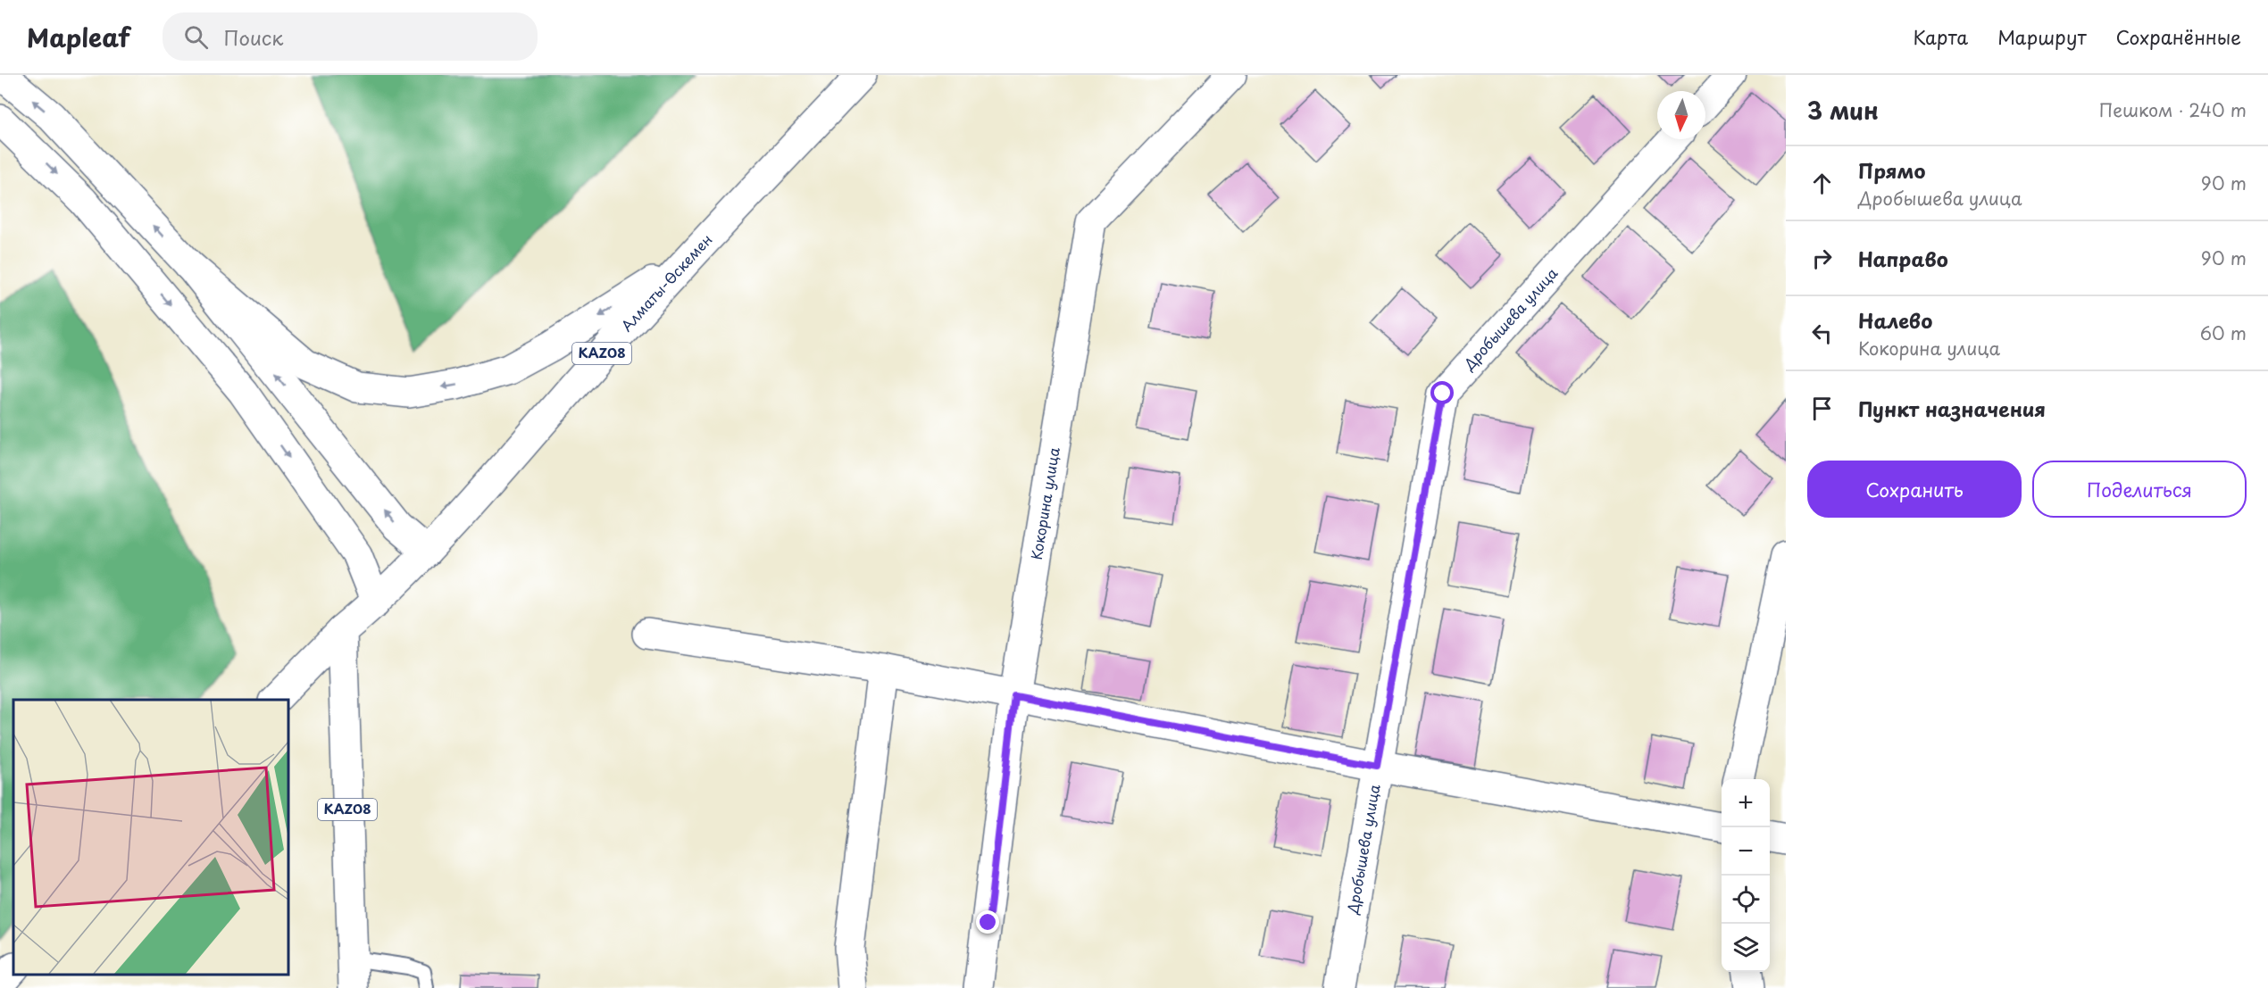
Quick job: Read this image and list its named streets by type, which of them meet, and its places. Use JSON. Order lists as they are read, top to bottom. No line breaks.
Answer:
{"streets":{"main road":["Алматы-Өскемен","Дробышева улица","KAZ08","Кокорина улица"]},"crossings":[["Алматы-Өскемен","KAZ08"]],"north":"bottom","page":{"header":"Mapleaf","search":"Поиск","nav":["Карта","Маршрут","Сохранённые"],"heading":["3 мин","Пешком · 240 m"],"list":[["Прямо","Дробышева улица","90 m"],["Направо","90 m"],["Налево","Кокорина улица","60 m"],"Пункт назначения"],"buttons":["Сохранить","Поделиться"],"map_buttons":["+","−"]}}
